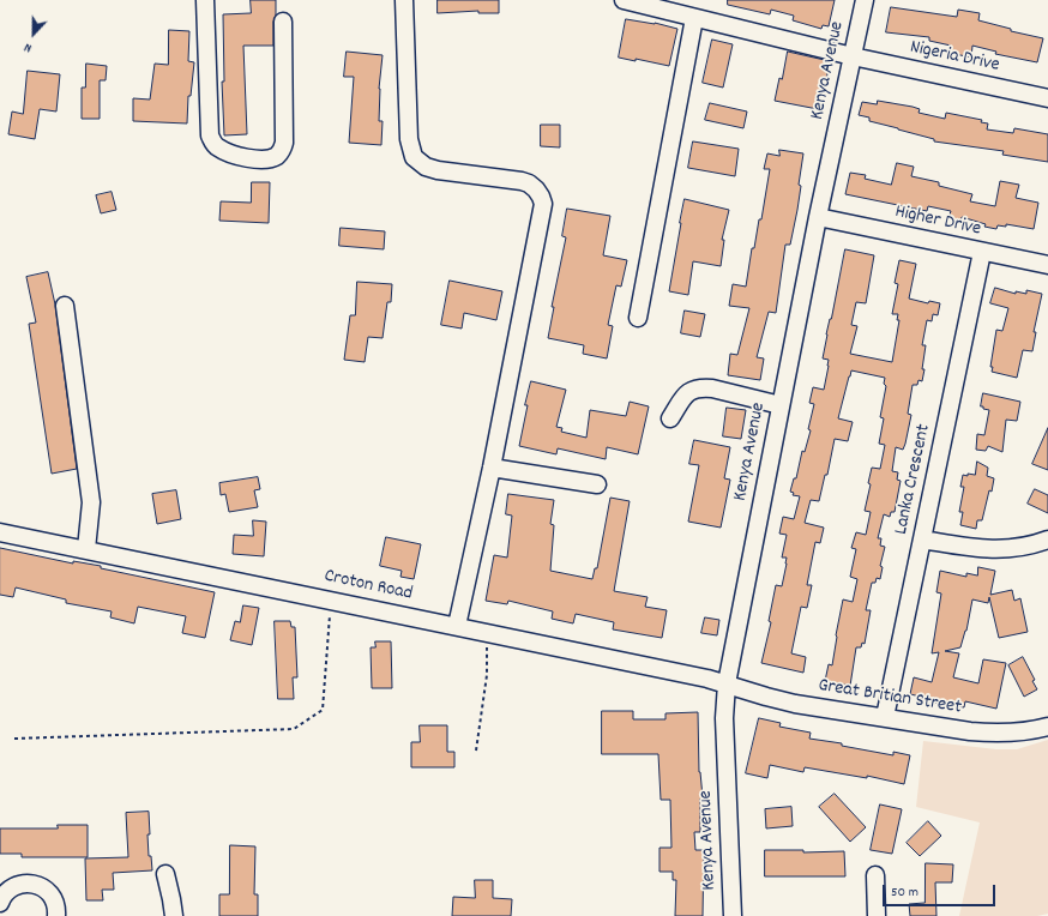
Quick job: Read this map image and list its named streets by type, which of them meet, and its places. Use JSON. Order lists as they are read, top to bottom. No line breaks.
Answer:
{"streets":{"street":["Nigeria Drive","Kenya Avenue","Higher Drive","Lanka Crescent","Croton Road","Great Britian Street"]},"crossings":[["Nigeria Drive","Kenya Avenue"],["Kenya Avenue","Higher Drive"],["Kenya Avenue","Croton Road"],["Kenya Avenue","Great Britian Street"],["Higher Drive","Lanka Crescent"],["Lanka Crescent","Great Britian Street"],["Croton Road","Great Britian Street"]],"scale_bar":"50 m","north":"bottom"}
